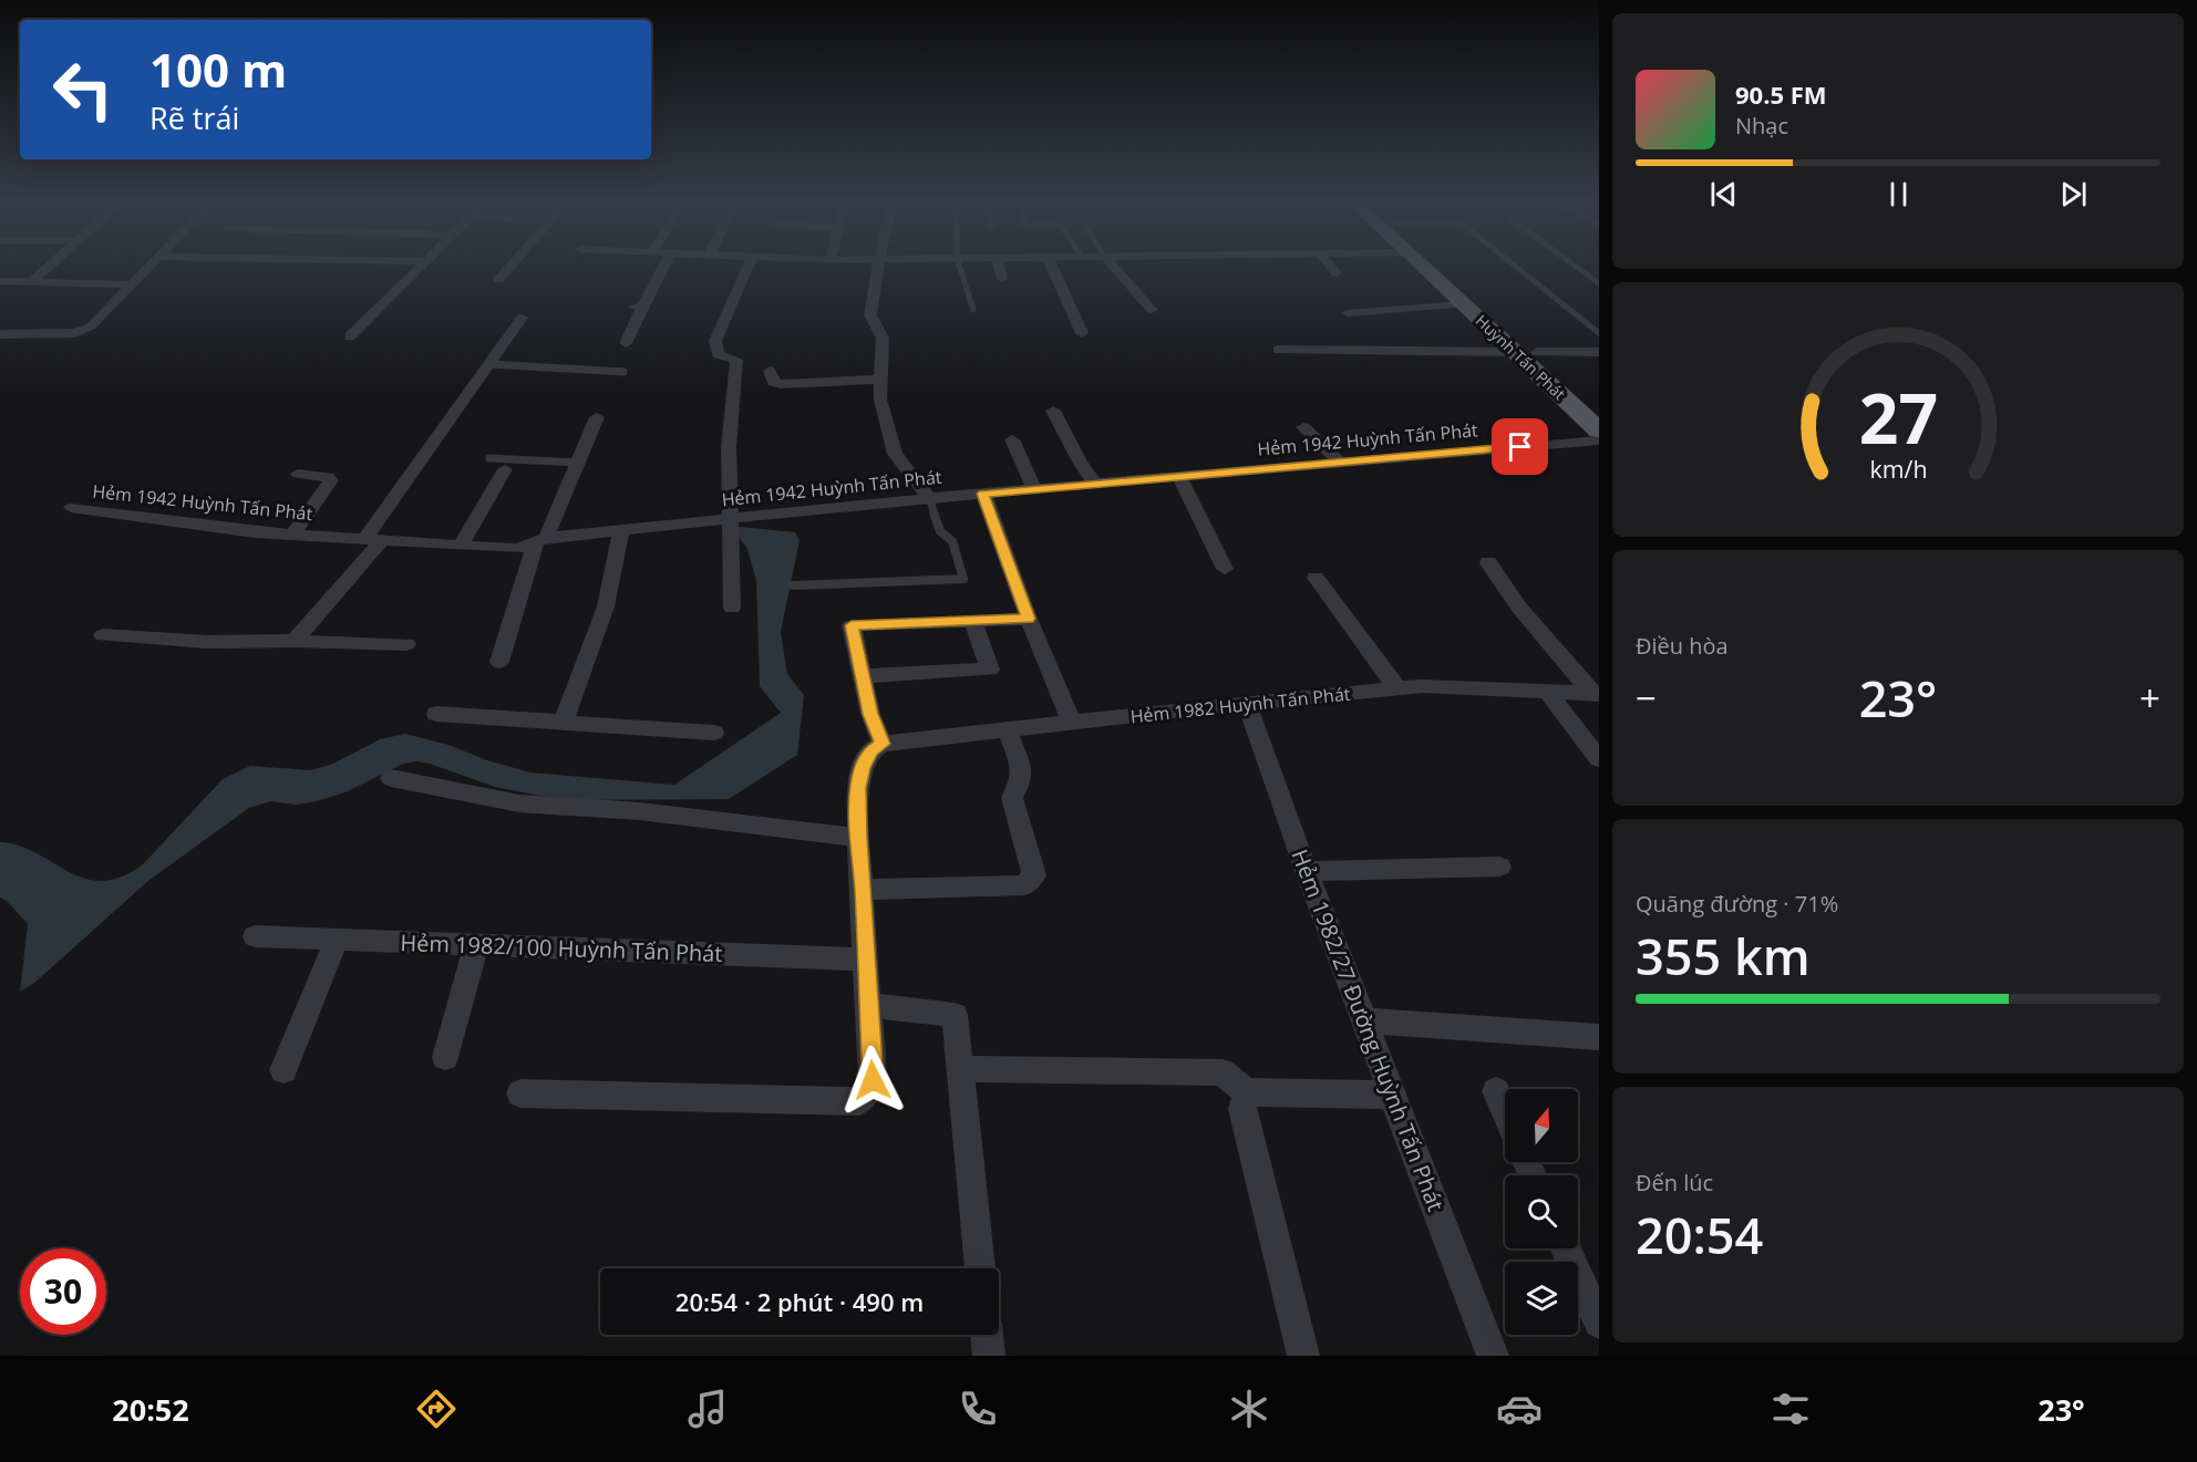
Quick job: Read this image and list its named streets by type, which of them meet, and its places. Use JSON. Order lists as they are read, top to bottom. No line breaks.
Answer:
{"streets":{"main road":["Huỳnh Tấn Phát"],"street":["Hẻm 1942 Huỳnh Tấn Phát","Hẻm 1982 Huỳnh Tấn Phát","Hẻm 1982/100 Huỳnh Tấn Phát","Hẻm 1982/27 Đường Huỳnh Tấn Phát"]},"crossings":[["Hẻm 1982 Huỳnh Tấn Phát","Hẻm 1982/27 Đường Huỳnh Tấn Phát"]],"north":"top","page":{"turn":["100 m","Rẽ trái"],"song":["90.5 FM","Nhạc"],"tile":["Điều hòa",["Quãng đường · 71%","355 km"],["Đến lúc","20:54"]],"heat":["−","23°","+"],"limit":"30","trip":"20:54 · 2 phút · 490 m","tabs":["20:52","23°"],"gauge":["27","km/h"]}}
